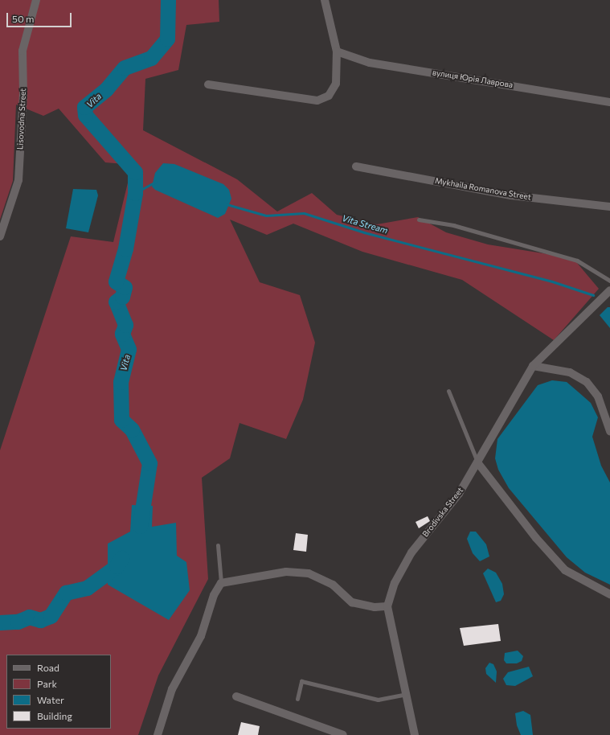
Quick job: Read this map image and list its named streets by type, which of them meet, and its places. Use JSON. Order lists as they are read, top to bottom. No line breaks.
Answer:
{"streets":{"street":["вулиця Юрія Лаврова","Lisovodna Street","Mykhaila Romanova Street","Brodivska Street"]},"water":["Vita","Vita Stream"],"legend":["Road","Park","Water","Building"],"scale_bar":"50 m"}
